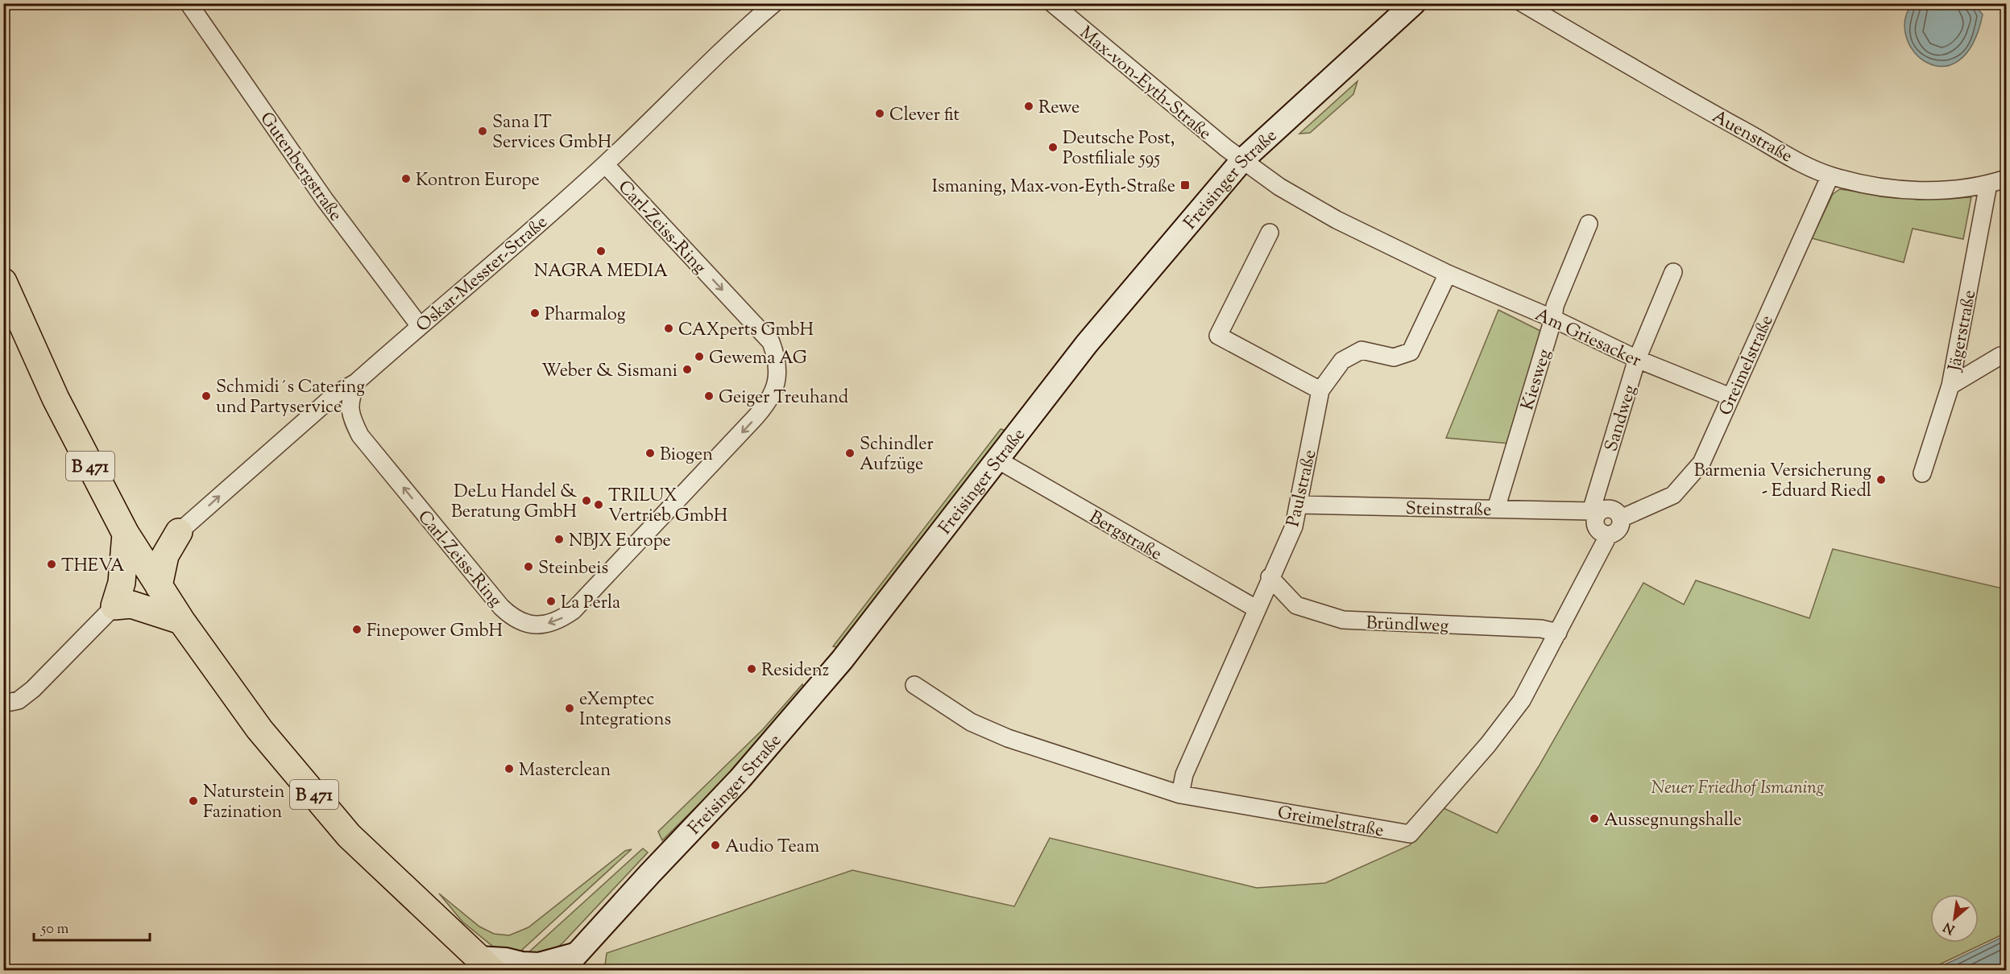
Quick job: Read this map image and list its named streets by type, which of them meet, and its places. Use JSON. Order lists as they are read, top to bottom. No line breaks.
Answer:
{"streets":{"highway":["B 471"],"main road":["Freisinger Straße"],"street":["Max-von-Eyth-Straße","Auenstraße","Gutenbergstraße","Carl-Zeiss-Ring","Oskar-Messter-Straße","Jägerstraße","Am Griesacker","Greimelstraße","Kiesweg","Sandweg","Paulstraße","Steinstraße","Bergstraße","Bründlweg"]},"crossings":[["Max-von-Eyth-Straße","Freisinger Straße"],["Max-von-Eyth-Straße","Am Griesacker"],["Auenstraße","Jägerstraße"],["Auenstraße","Greimelstraße"],["Gutenbergstraße","Oskar-Messter-Straße"],["Freisinger Straße","Am Griesacker"],["Freisinger Straße","Bergstraße"],["Carl-Zeiss-Ring","Oskar-Messter-Straße"],["Am Griesacker","Greimelstraße"],["Am Griesacker","Kiesweg"],["Am Griesacker","Sandweg"],["Greimelstraße","Sandweg"],["Greimelstraße","Paulstraße"],["Greimelstraße","Steinstraße"],["Greimelstraße","Bründlweg"],["Kiesweg","Steinstraße"],["Sandweg","Steinstraße"],["Paulstraße","Steinstraße"],["Paulstraße","Bergstraße"],["Paulstraße","Bründlweg"]],"parks":["Neuer Friedhof Ismaning"],"places":{"other":["Rewe","Clever fit","Sana IT Services GmbH","Deutsche Post, Postfiliale 595","Kontron Europe","NAGRA MEDIA","Pharmalog","CAXperts GmbH","Gewema AG","Weber & Sismani","Schmidi´s Catering und Partyservice","Geiger Treuhand","Biogen","Schindler Aufzüge","Barmenia Versicherung - Eduard Riedl","DeLu Handel & Beratung GmbH","TRILUX Vertrieb GmbH","NBJX Europe","THEVA","Steinbeis","La Perla","Finepower GmbH","Residenz","eXemptec Integrations","Masterclean","Naturstein Fazination","Aussegnungshalle","Audio Team"],"transit":["Ismaning, Max-von-Eyth-Straße"]},"scale_bar":"50 m","north":"bottom left"}
